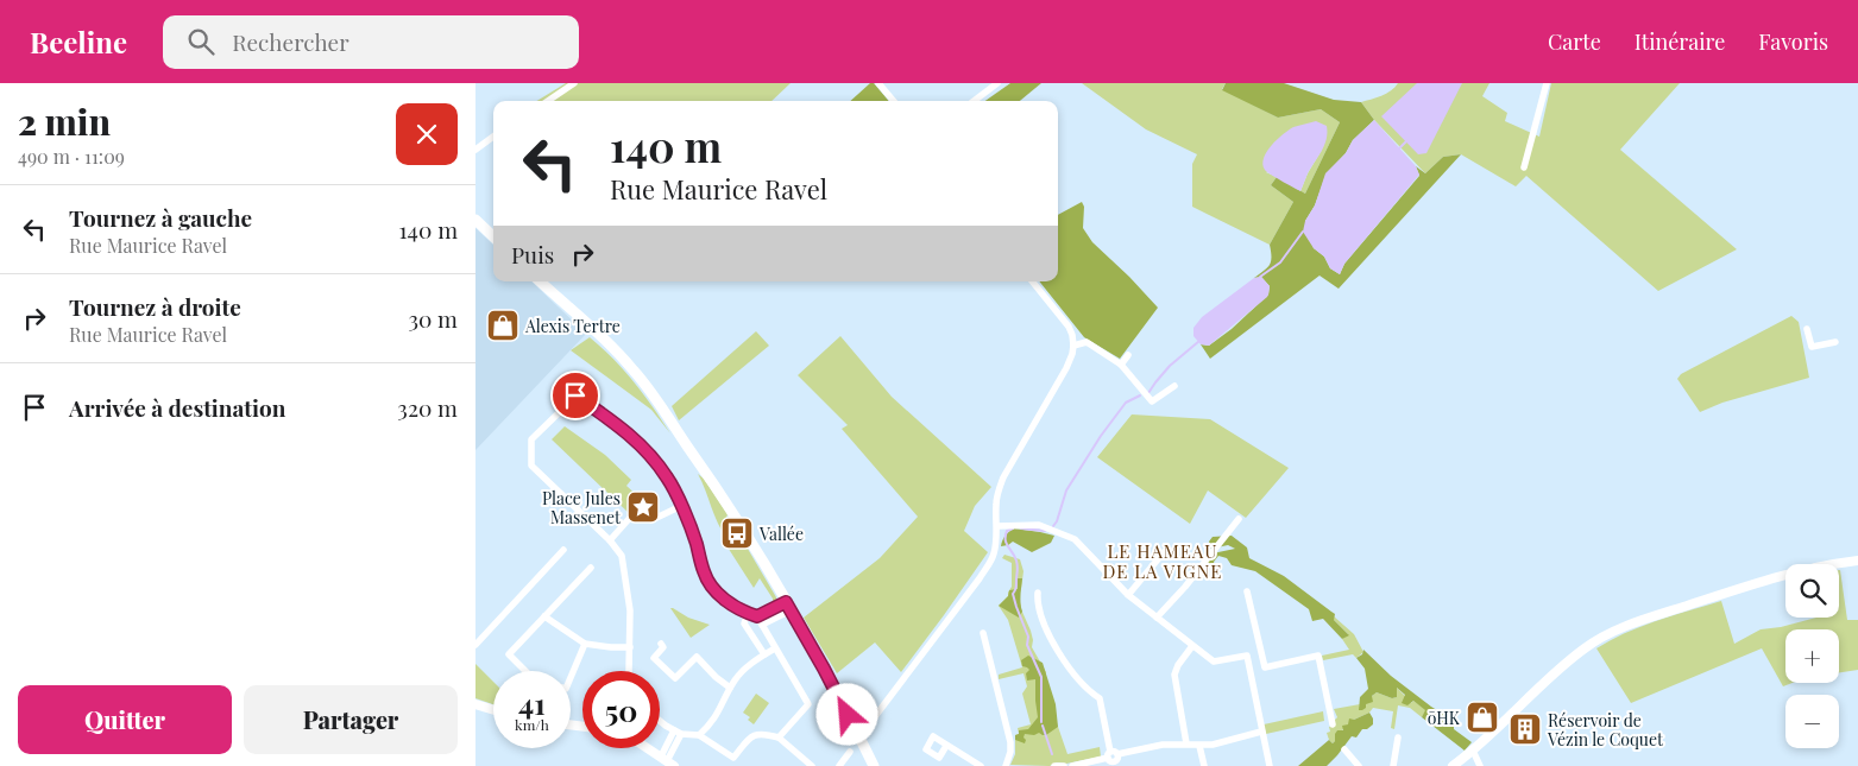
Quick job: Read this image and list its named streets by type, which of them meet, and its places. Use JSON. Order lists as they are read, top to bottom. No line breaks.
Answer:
{"districts":["LE HAMEAU DE LA VIGNE"],"places":{"shop":["Alexis Tertre","ōHK"],"place":["Place Jules Massenet"],"bus stop":["Vallée"],"building":["Réservoir de Vézin le Coquet"]},"page":{"header":"Beeline","search":"Rechercher","nav":["Carte","Itinéraire","Favoris"],"heading":["2 min","490 m · 11:09"],"turn":["140 m","Rue Maurice Ravel"],"list":[{"name":"Tournez à gauche","note":"Rue Maurice Ravel","value":"140 m"},{"name":"Tournez à droite","note":"Rue Maurice Ravel","value":"30 m"},{"name":"Arrivée à destination","value":"320 m"}],"then":"Puis","map_buttons":["+","−"],"speed":"41 km/h","limit":"50","buttons":["Quitter","Partager"]}}
